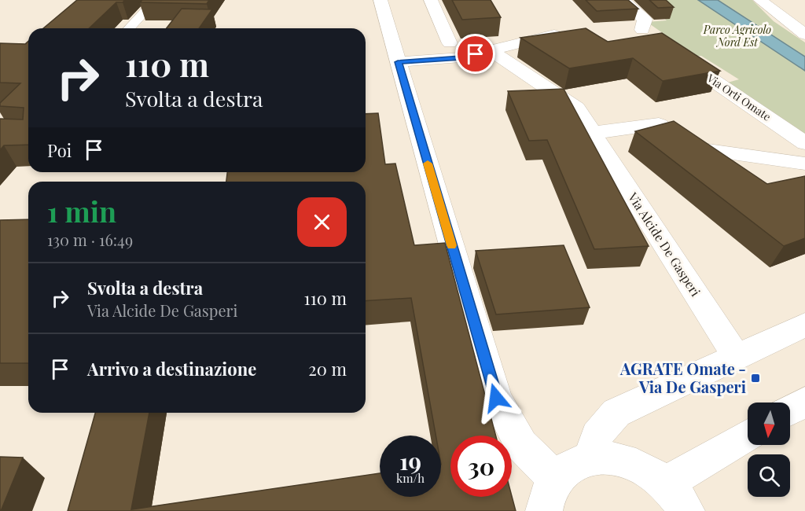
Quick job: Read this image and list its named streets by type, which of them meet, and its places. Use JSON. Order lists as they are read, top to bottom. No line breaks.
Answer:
{"streets":{"street":["Via Orti Omate","Via Alcide De Gasperi"]},"parks":["Parco Agricolo Nord Est"],"places":{"transit":["AGRATE Omate - Via De Gasperi"]},"north":"bottom","page":{"turn":["110 m","Svolta a destra"],"then":"Poi","heading":["1 min","130 m · 16:49"],"list":[{"name":"Svolta a destra","note":"Via Alcide De Gasperi","value":"110 m"},{"name":"Arrivo a destinazione","value":"20 m"}],"speed":"19 km/h","limit":"30"}}
